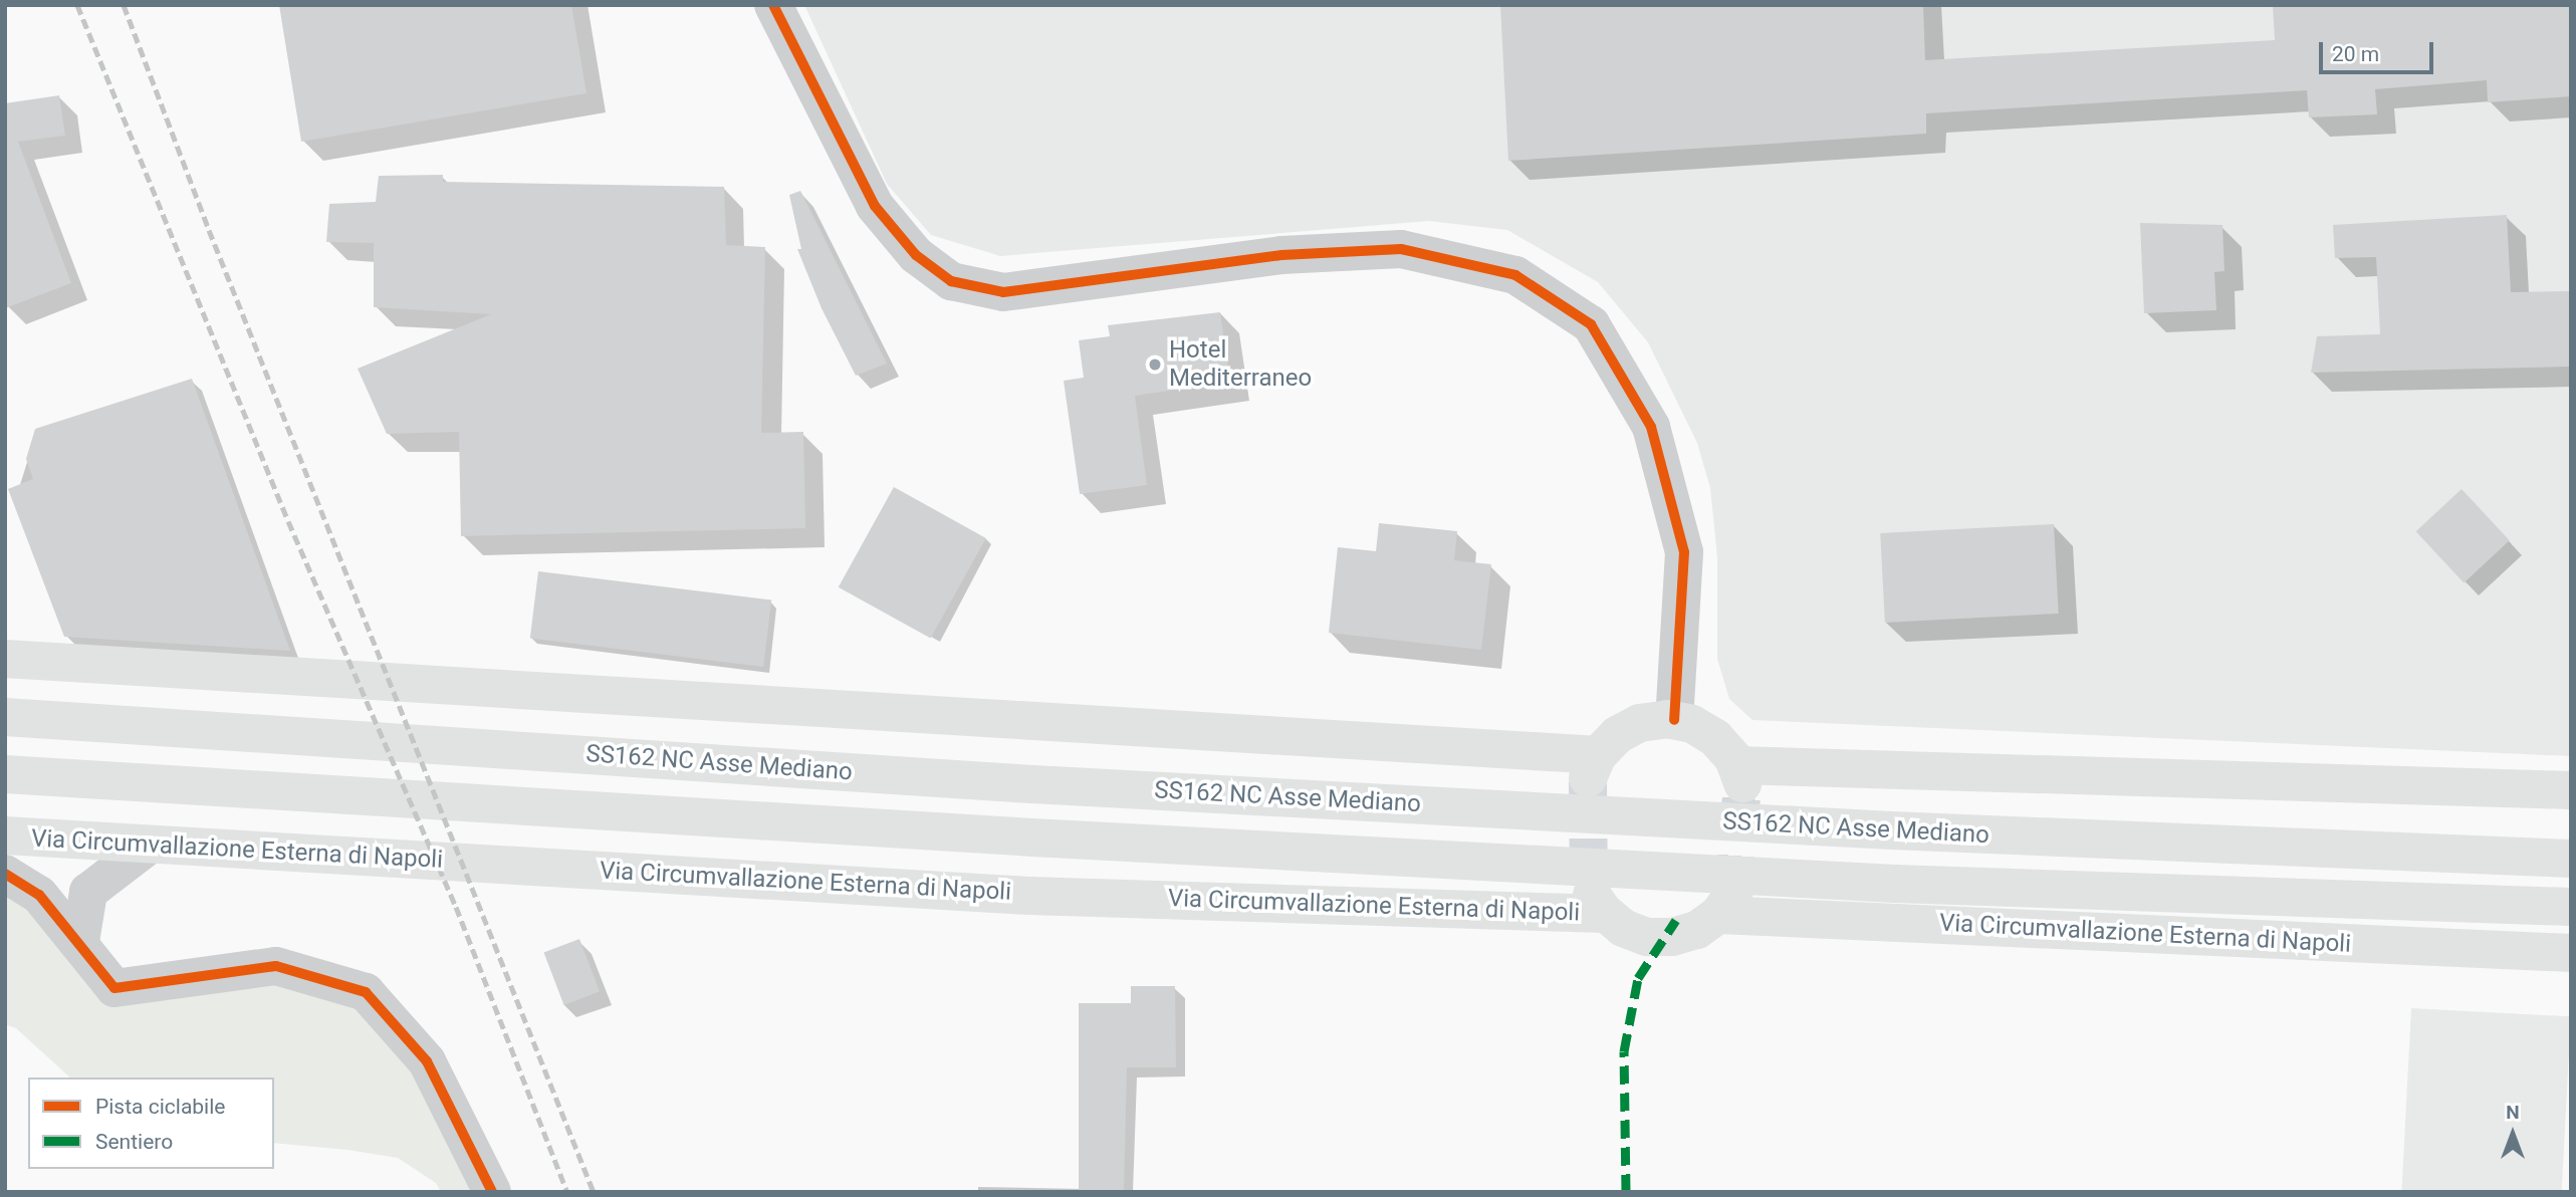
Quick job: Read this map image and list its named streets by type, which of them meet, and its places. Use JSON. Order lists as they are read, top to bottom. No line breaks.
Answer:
{"streets":{"main road":["SS162 NC Asse Mediano","Via Circumvallazione Esterna di Napoli"]},"places":["Hotel Mediterraneo"],"legend":["Pista ciclabile","Sentiero"],"scale_bar":"20 m","north":"top"}
